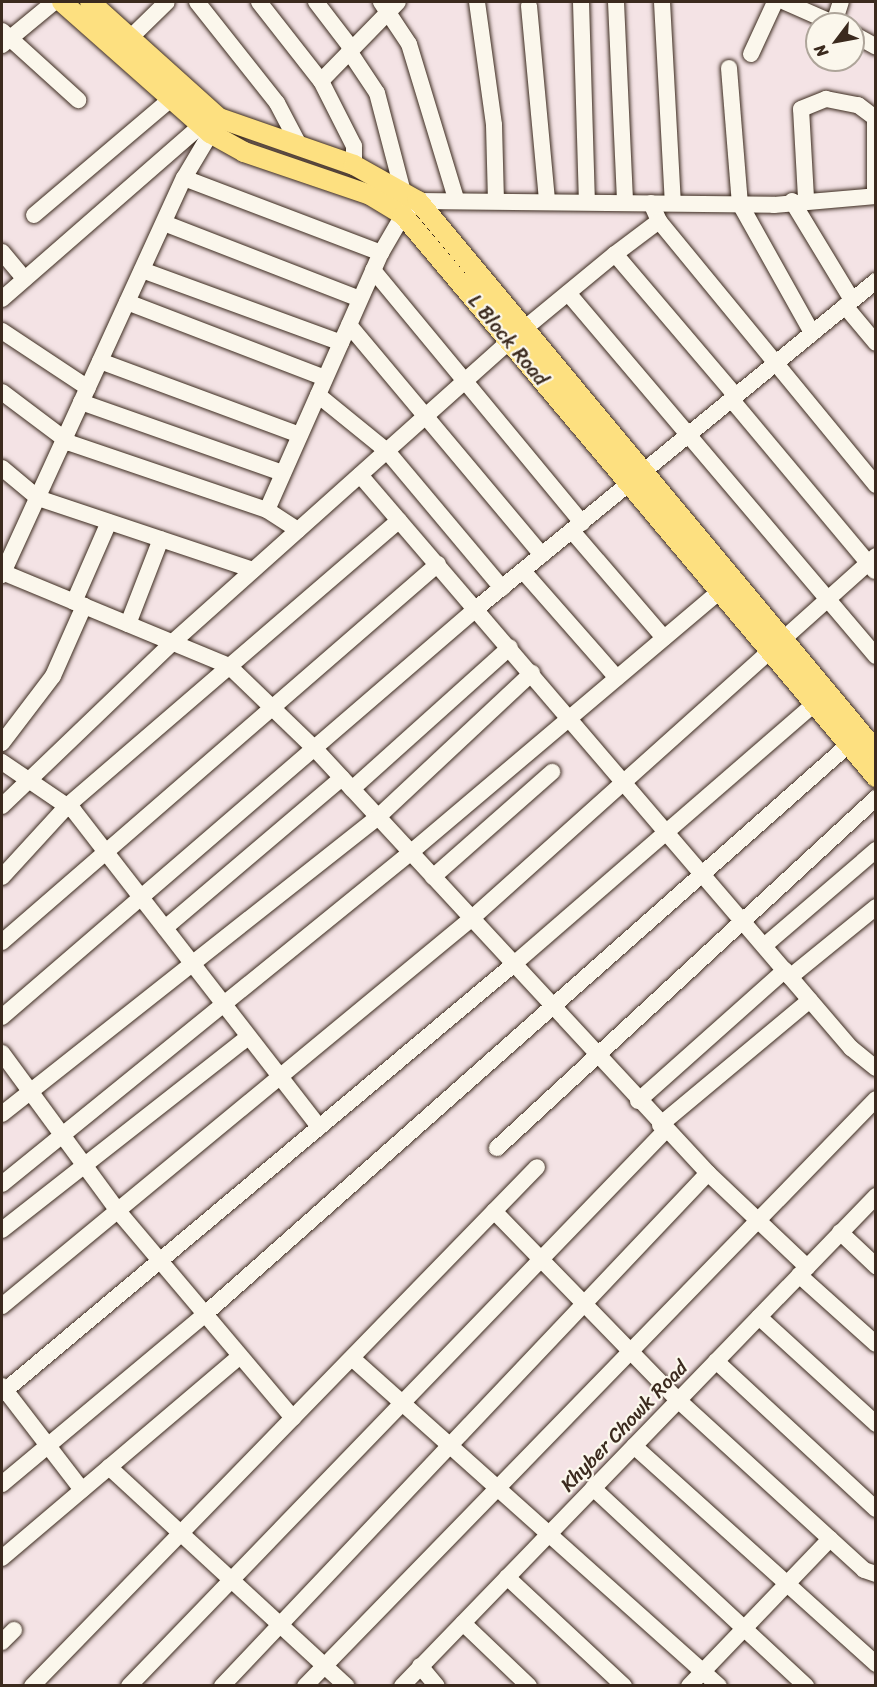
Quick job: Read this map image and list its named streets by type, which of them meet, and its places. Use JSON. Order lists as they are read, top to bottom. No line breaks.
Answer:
{"streets":{"main road":["L Block Road"],"street":["Khyber Chowk Road"]},"north":"bottom left"}
